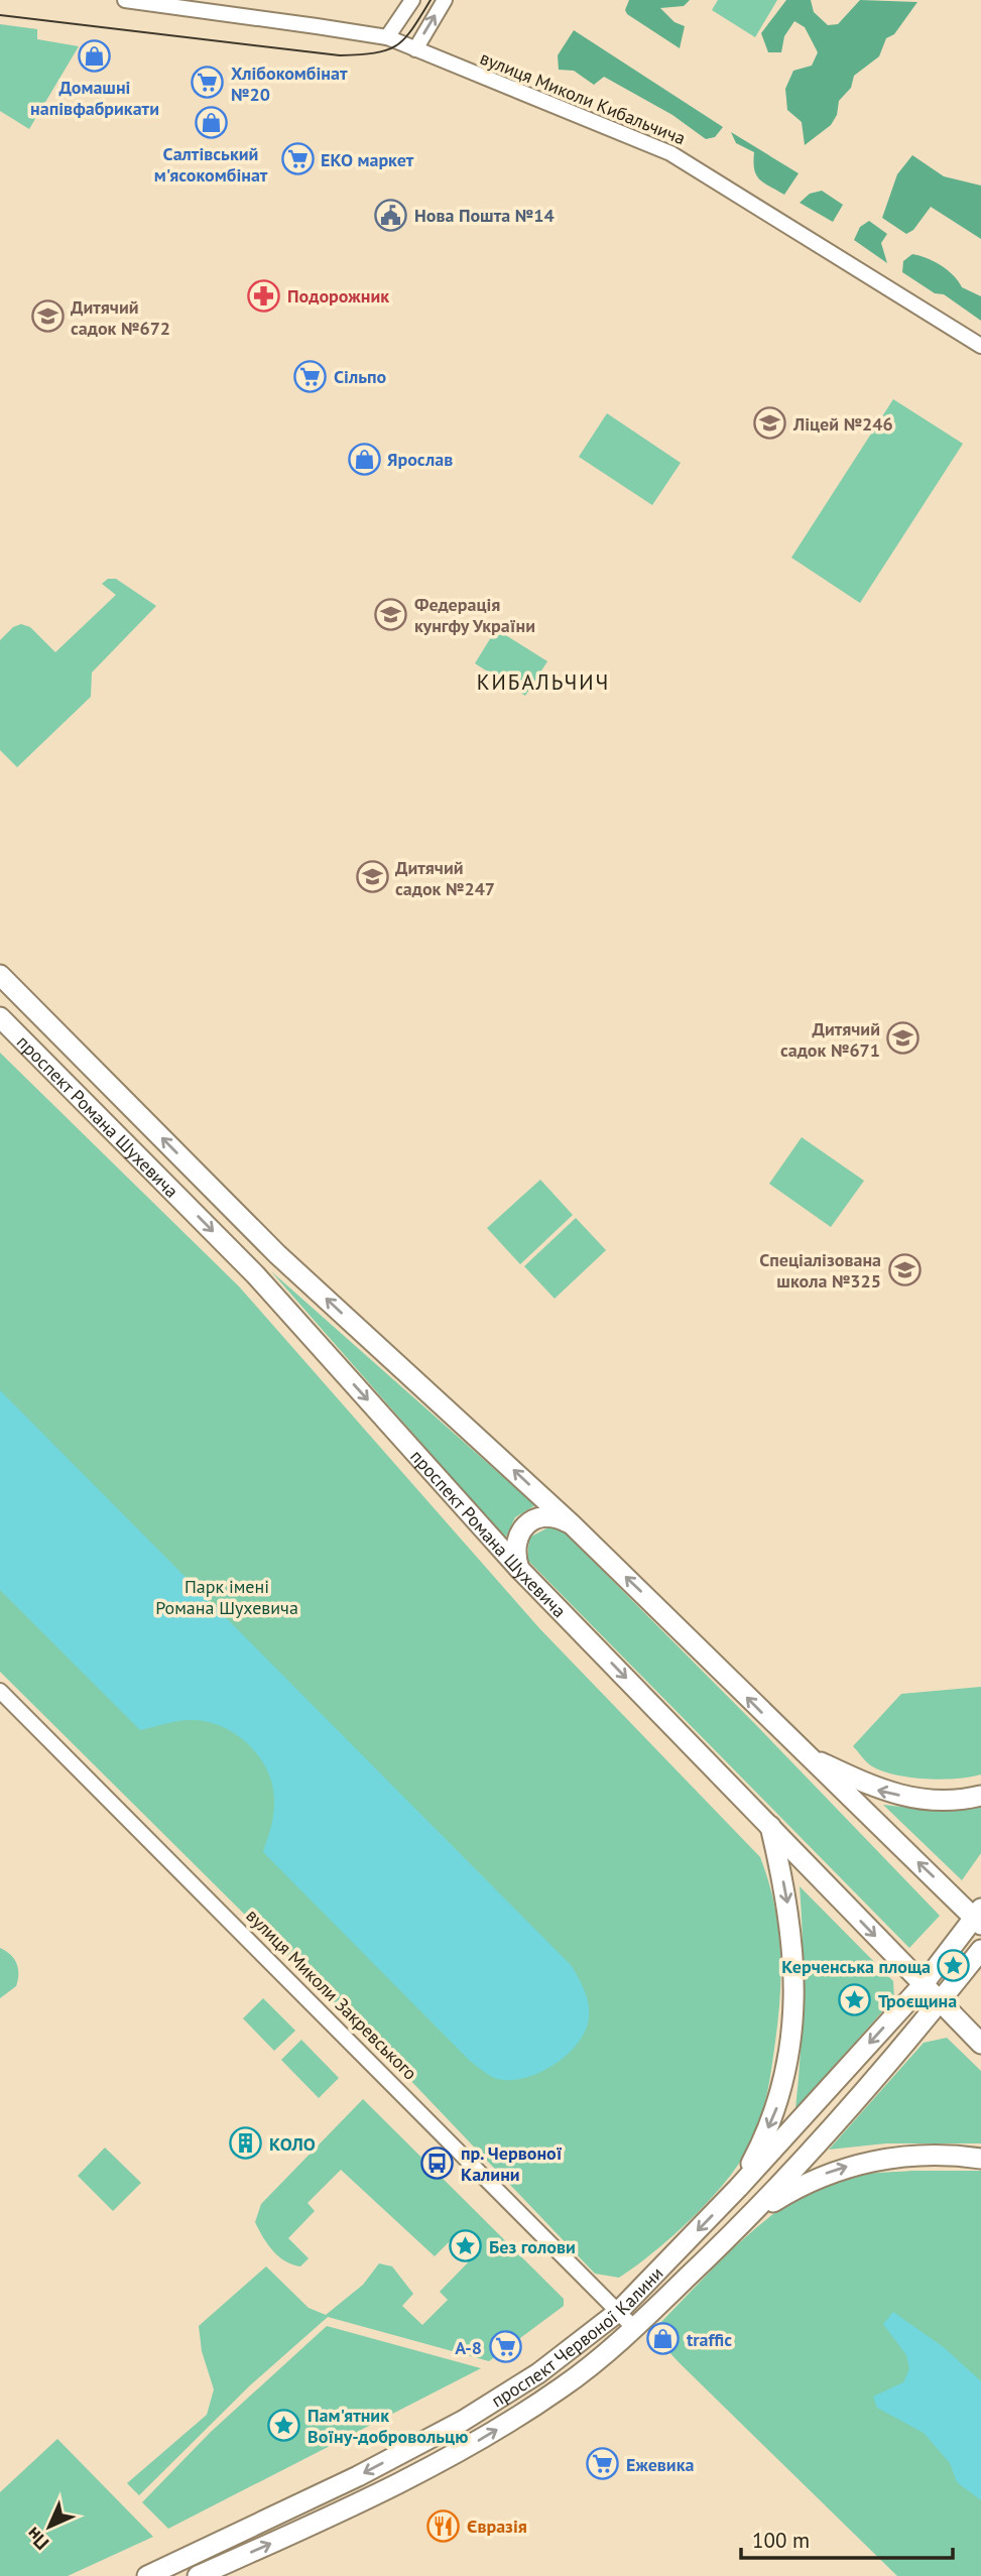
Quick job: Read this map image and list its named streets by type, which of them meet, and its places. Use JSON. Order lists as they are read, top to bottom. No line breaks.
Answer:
{"streets":{"main road":["проспект Романа Шухевича","проспект Червоної Калини"],"street":["вулиця Миколи Кибальчича","вулиця Миколи Закревського"]},"crossings":[["проспект Романа Шухевича","проспект Червоної Калини"],["вулиця Миколи Закревського","проспект Червоної Калини"]],"districts":["КИБАЛЬЧИЧ"],"parks":["Парк імені Романа Шухевича"],"places":{"shop":["Домашні напівфабрикати","Салтівський м'ясокомбінат","Ярослав","traffic"],"supermarket":["Хлібокомбінат №20","ЕКО маркет","Сільпо","А-8","Ежевика"],"public building":["Нова Пошта №14"],"pharmacy":["Подорожник"],"school or university":["Дитячий садок №672","Ліцей №246","Федерація кунгфу України","Дитячий садок №247","Дитячий садок №671","Спеціалізована школа №325"],"place":["Керченська площа","Троєщина","Без голови","Пам'ятник Воїну-добровольцю"],"building":["КОЛО"],"bus stop":["пр. Червоної Калини"],"restaurant":["Євразія"]},"scale_bar":"100 m","north":"bottom left"}
